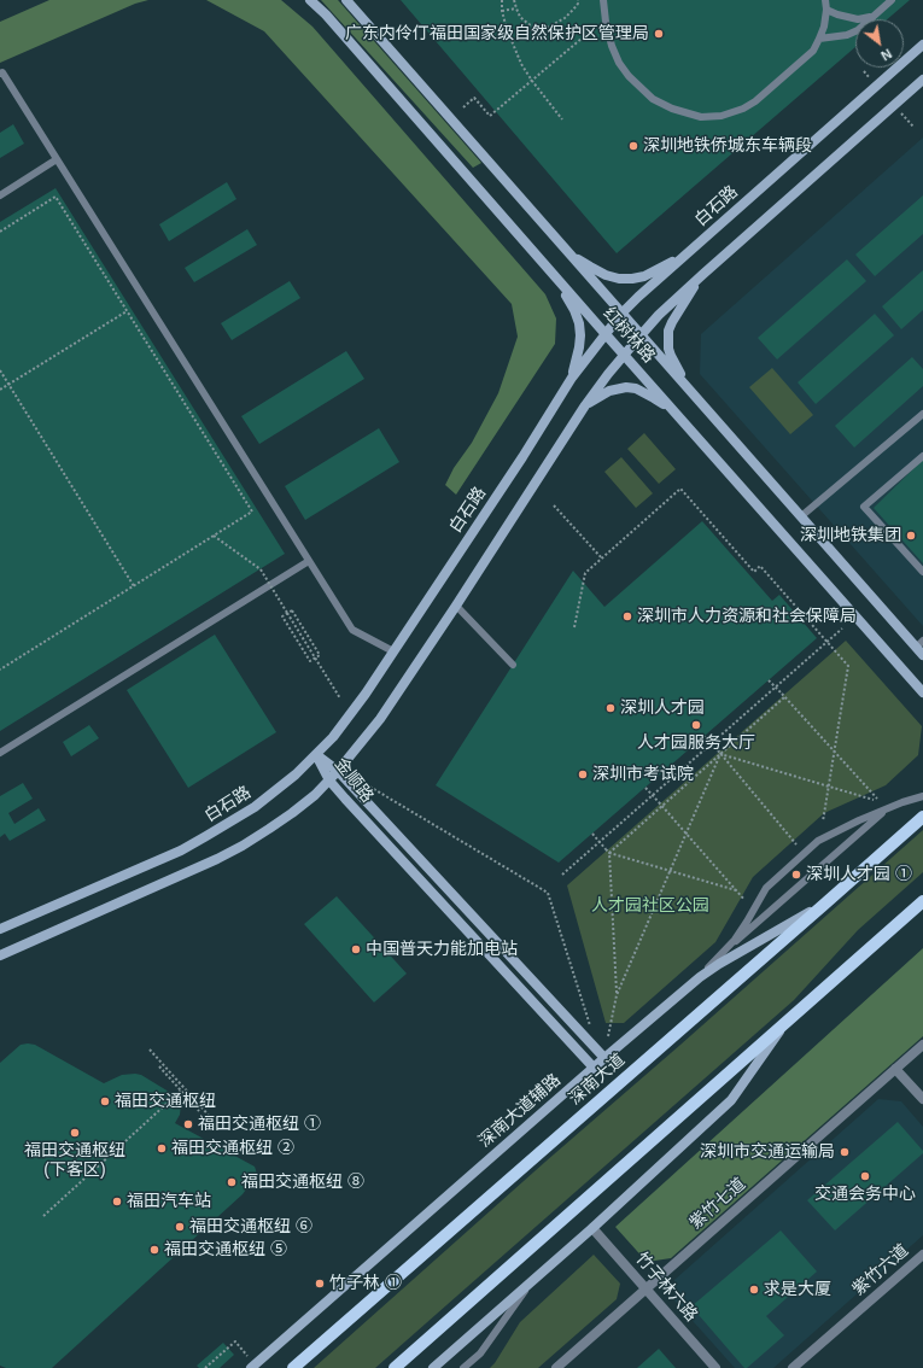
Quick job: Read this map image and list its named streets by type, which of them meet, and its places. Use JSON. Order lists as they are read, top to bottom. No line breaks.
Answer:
{"streets":{"main road":["白石路","红树林路","金顺路","深南大道","深南大道辅路"],"street":["紫竹七道","紫竹六道","竹子林六路"]},"crossings":[["白石路","红树林路"],["白石路","金顺路"],["金顺路","深南大道辅路"],["深南大道","深南大道辅路"],["紫竹七道","竹子林六路"]],"parks":["人才园社区公园"],"places":["广东内伶仃福田国家级自然保护区管理局","深圳地铁侨城东车辆段","深圳地铁集团","深圳市人力资源和社会保障局","深圳人才园","人才园服务大厅","深圳市考试院","深圳人才园 ①","中国普天力能加电站","福田交通枢纽","福田交通枢纽 ①","福田交通枢纽 (下客区)","福田交通枢纽 ②","深圳市交通运输局","交通会务中心","福田交通枢纽 ⑧","福田汽车站","福田交通枢纽 ⑥","福田交通枢纽 ⑤","竹子林 ①","求是大厦"],"north":"bottom right"}
